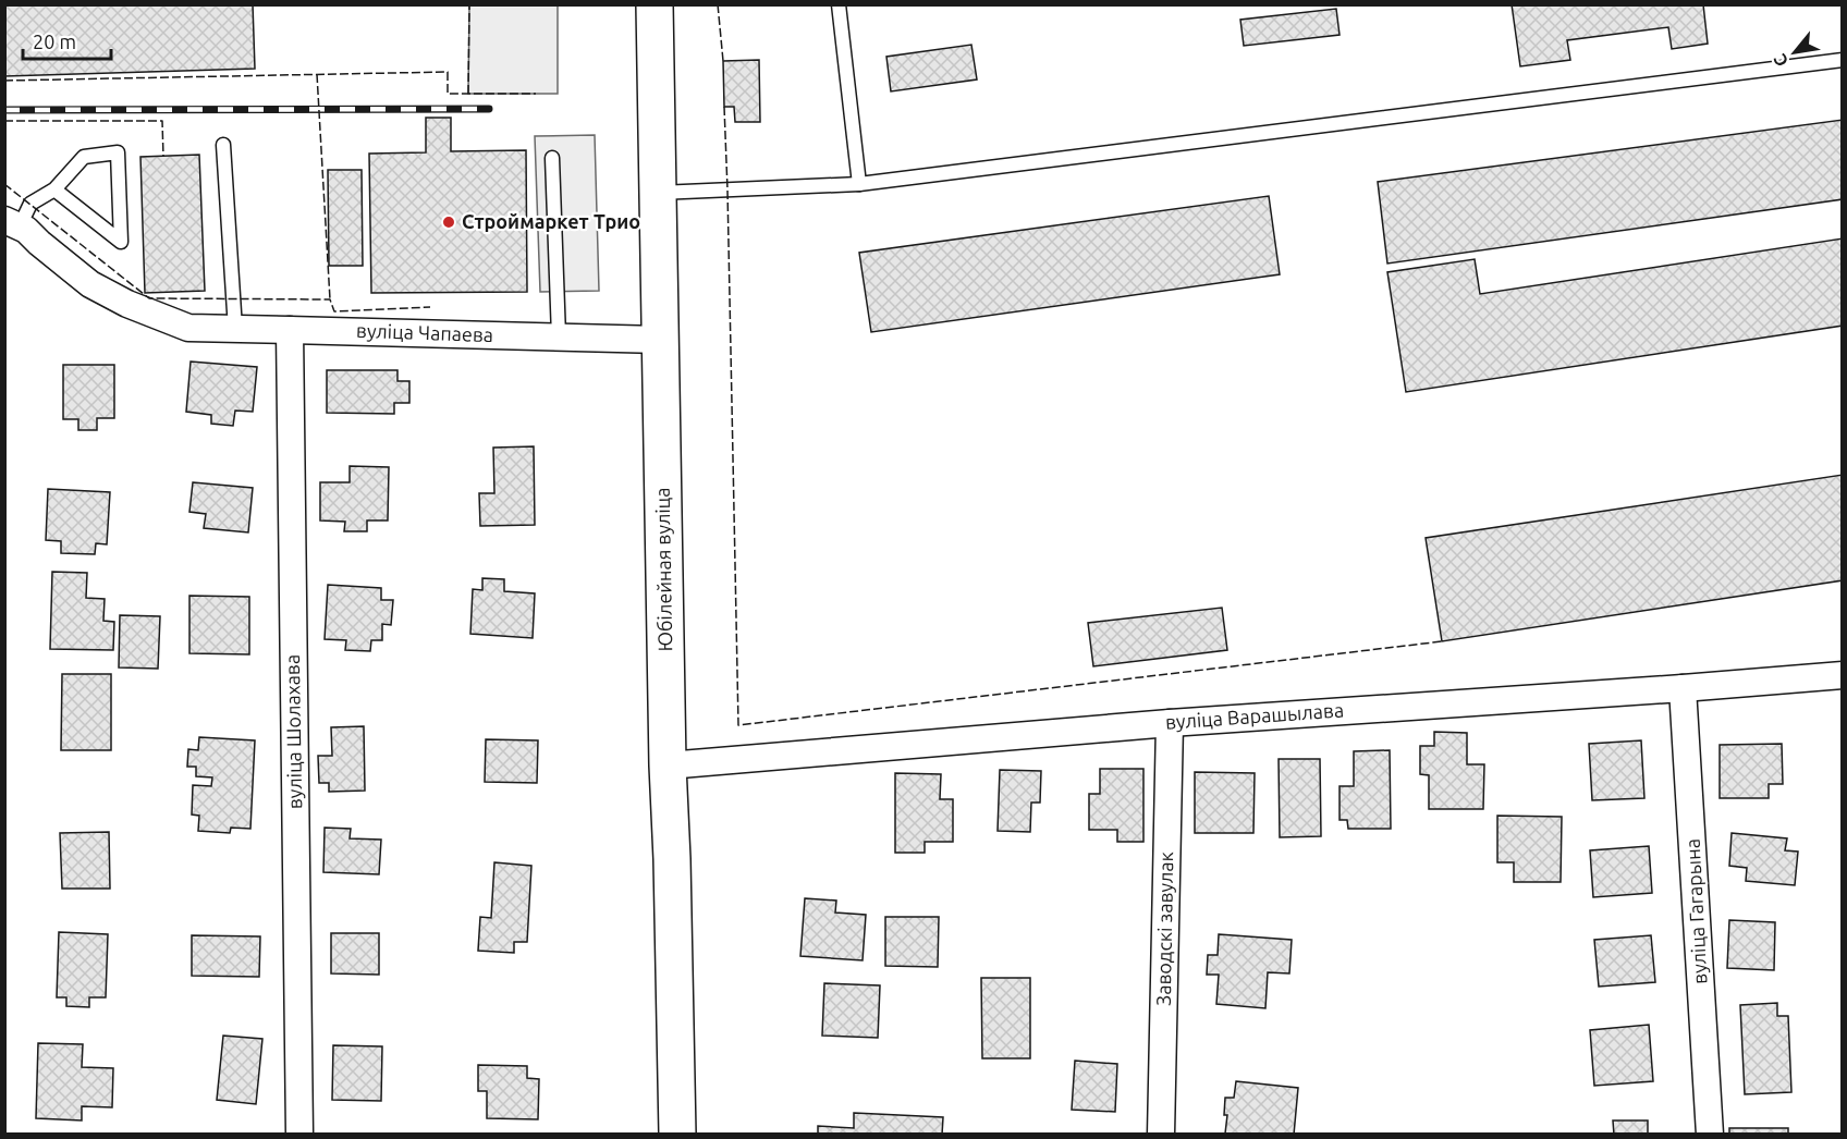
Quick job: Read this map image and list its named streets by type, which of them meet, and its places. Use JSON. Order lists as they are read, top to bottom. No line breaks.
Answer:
{"streets":{"main road":["Юбілейная вуліца"],"street":["вуліца Чапаева","вуліца Варашылава","вуліца Шолахава","вуліца Гагарына","Заводскі завулак"]},"crossings":[["вуліца Чапаева","Юбілейная вуліца"],["вуліца Чапаева","вуліца Шолахава"],["Юбілейная вуліца","вуліца Варашылава"],["вуліца Варашылава","вуліца Гагарына"],["вуліца Варашылава","Заводскі завулак"]],"places":["Строймаркет Трио"],"scale_bar":"20 m","north":"bottom left"}
